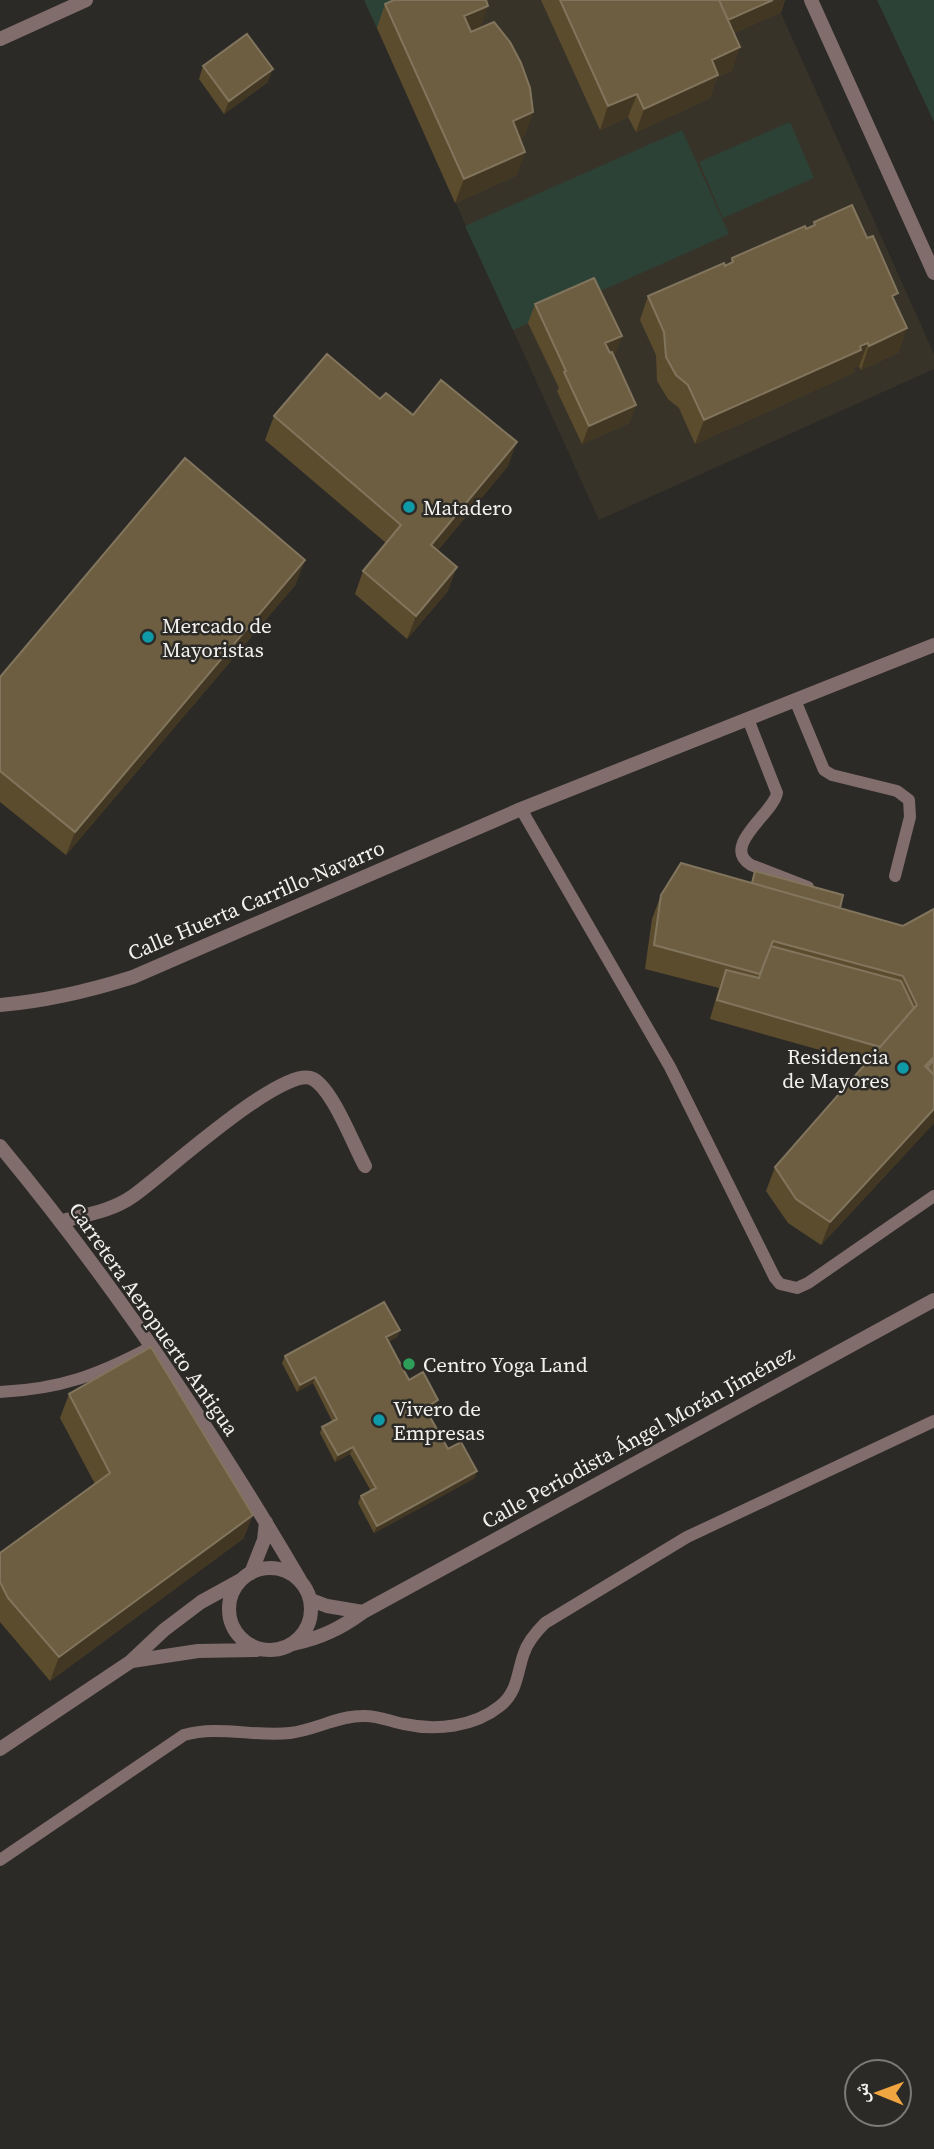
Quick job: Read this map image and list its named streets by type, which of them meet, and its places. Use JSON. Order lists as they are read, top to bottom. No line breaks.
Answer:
{"streets":{"street":["Calle Huerta Carrillo-Navarro","Carretera Aeropuerto Antigua","Calle Periodista Ángel Morán Jiménez"]},"crossings":[["Carretera Aeropuerto Antigua","Calle Periodista Ángel Morán Jiménez"]],"places":["Matadero","Mercado de Mayoristas","Residencia de Mayores","Centro Yoga Land","Vivero de Empresas"],"north":"left"}
